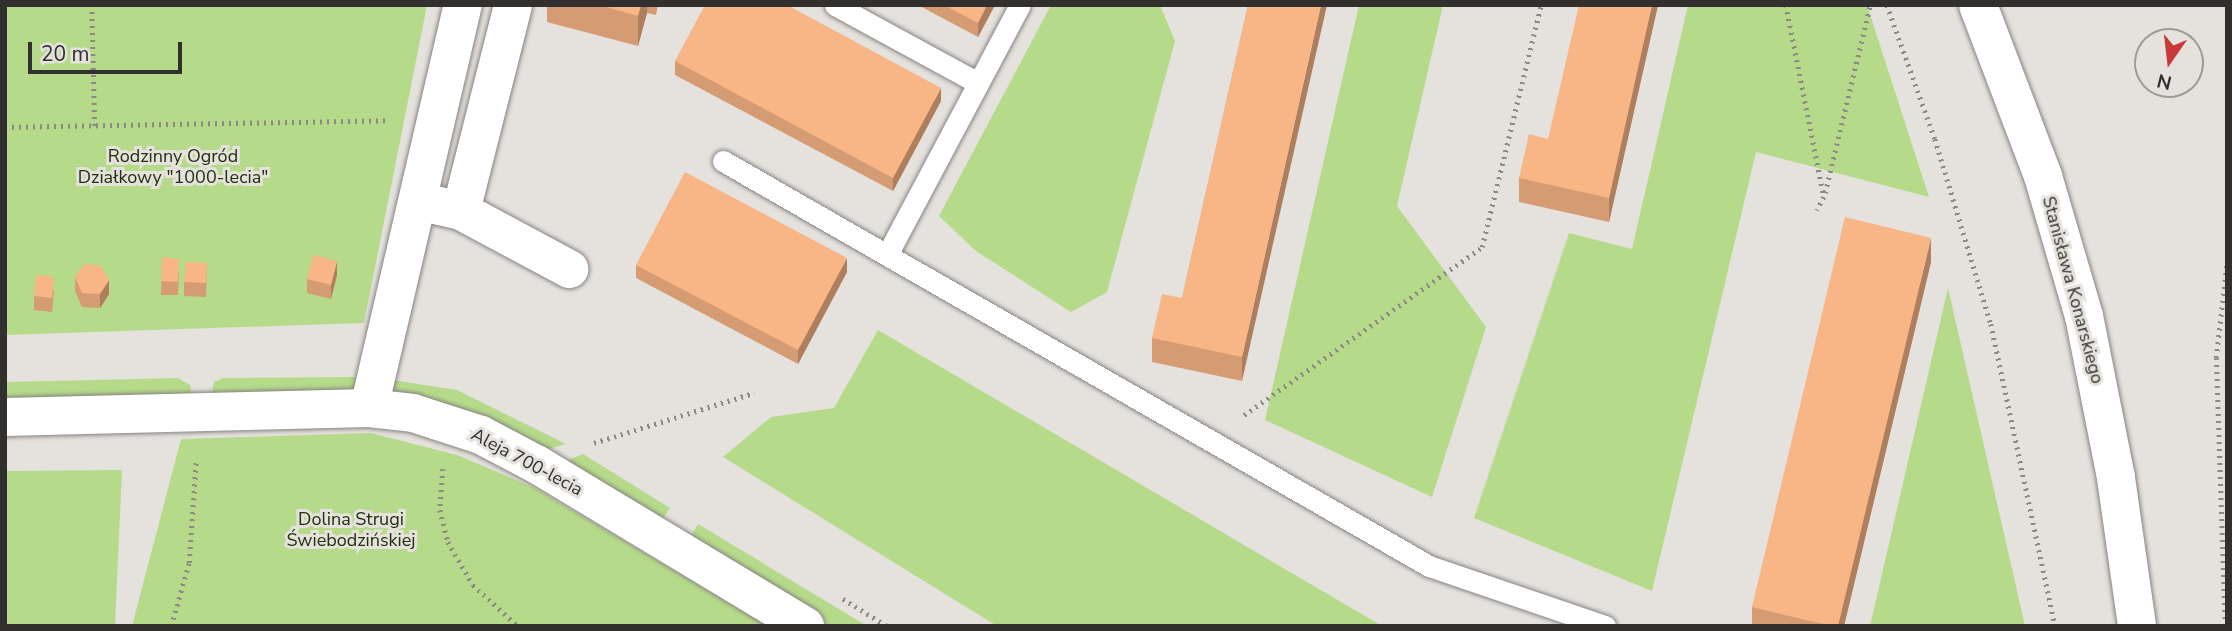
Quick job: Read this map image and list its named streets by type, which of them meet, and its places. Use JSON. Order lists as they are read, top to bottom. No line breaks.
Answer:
{"streets":{"street":["Stanisława Konarskiego","Aleja 700-lecia"]},"parks":["Rodzinny Ogród Działkowy \"1000-lecia\"","Dolina Strugi Świebodzińskiej"],"scale_bar":"20 m","north":"bottom"}
